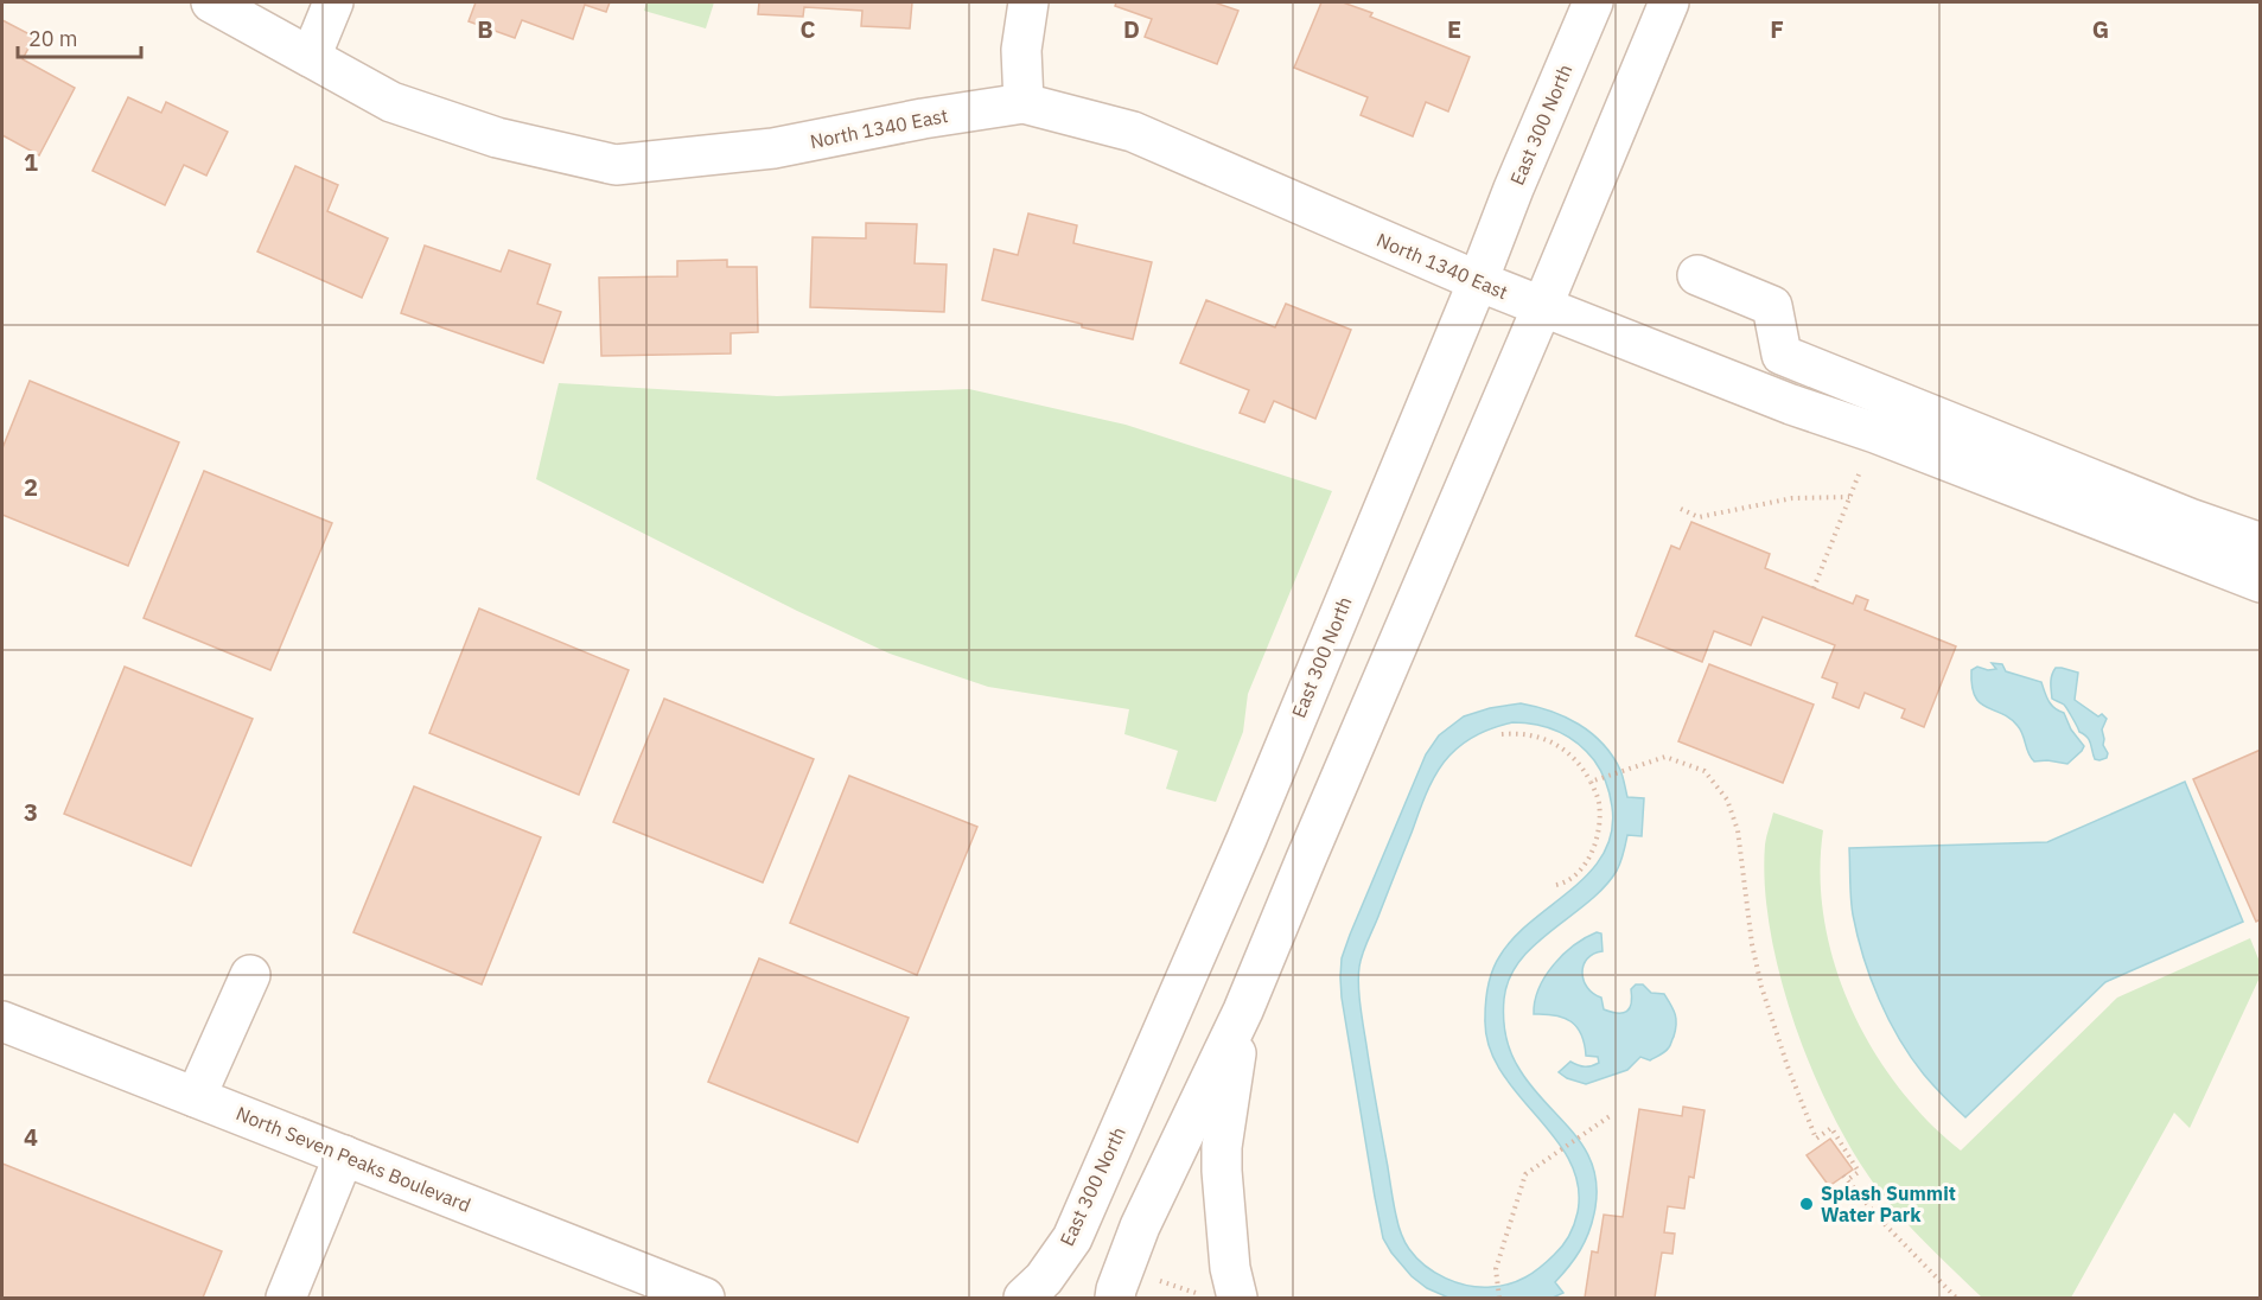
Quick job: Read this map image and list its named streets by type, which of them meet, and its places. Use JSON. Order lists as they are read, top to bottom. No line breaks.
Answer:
{"streets":{"street":["East 300 North","North 1340 East","North Seven Peaks Boulevard"]},"crossings":[["East 300 North","North 1340 East"]],"places":["Splash Summit Water Park"],"scale_bar":"20 m","grid":{"columns":["B","C","D","E","F","G"],"rows":["1","2","3","4"]}}
